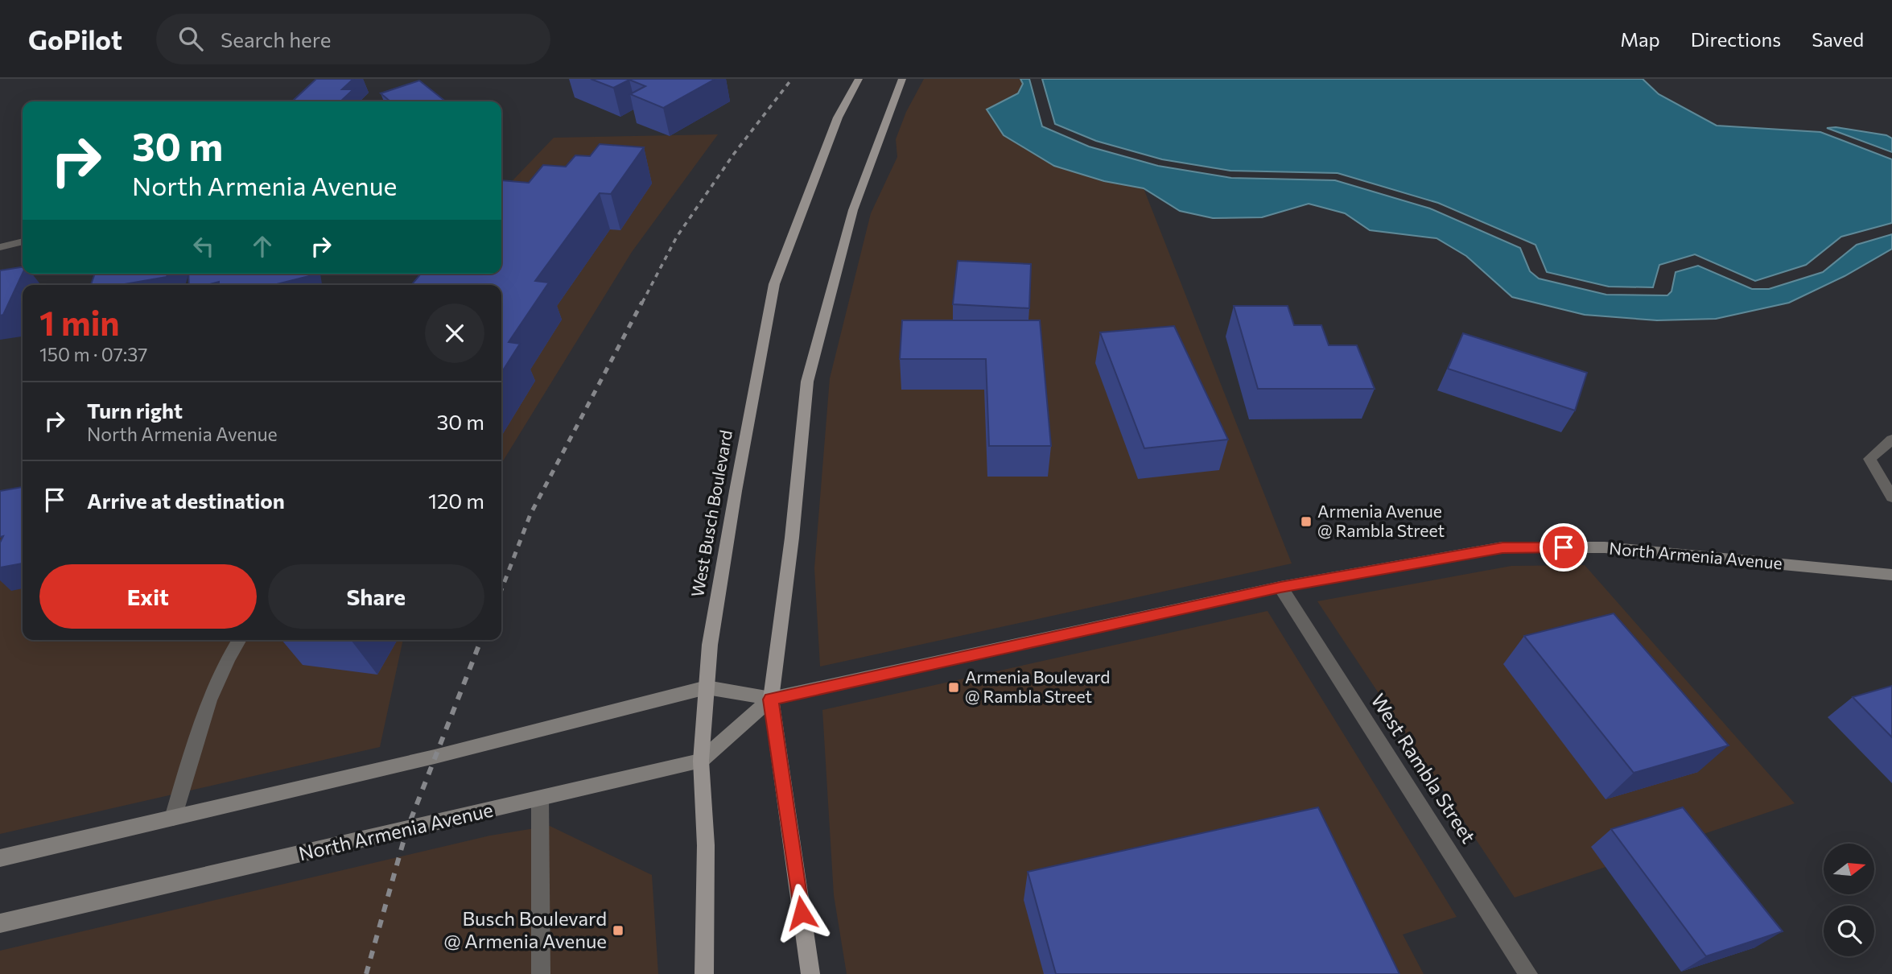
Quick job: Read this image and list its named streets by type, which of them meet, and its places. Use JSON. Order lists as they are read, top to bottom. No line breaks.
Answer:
{"streets":{"main road":["West Busch Boulevard","North Armenia Avenue"],"street":["West Rambla Street"]},"crossings":[["West Busch Boulevard","North Armenia Avenue"],["North Armenia Avenue","West Rambla Street"]],"places":{"transit":["Armenia Avenue @ Rambla Street","Armenia Boulevard @ Rambla Street","Busch Boulevard @ Armenia Avenue"]},"north":"right","page":{"header":"GoPilot","search":"Search here","nav":["Map","Directions","Saved"],"turn":["30 m","North Armenia Avenue"],"heading":["1 min","150 m · 07:37"],"list":[{"name":"Turn right","note":"North Armenia Avenue","value":"30 m"},{"name":"Arrive at destination","value":"120 m"}],"buttons":["Exit","Share"]}}
